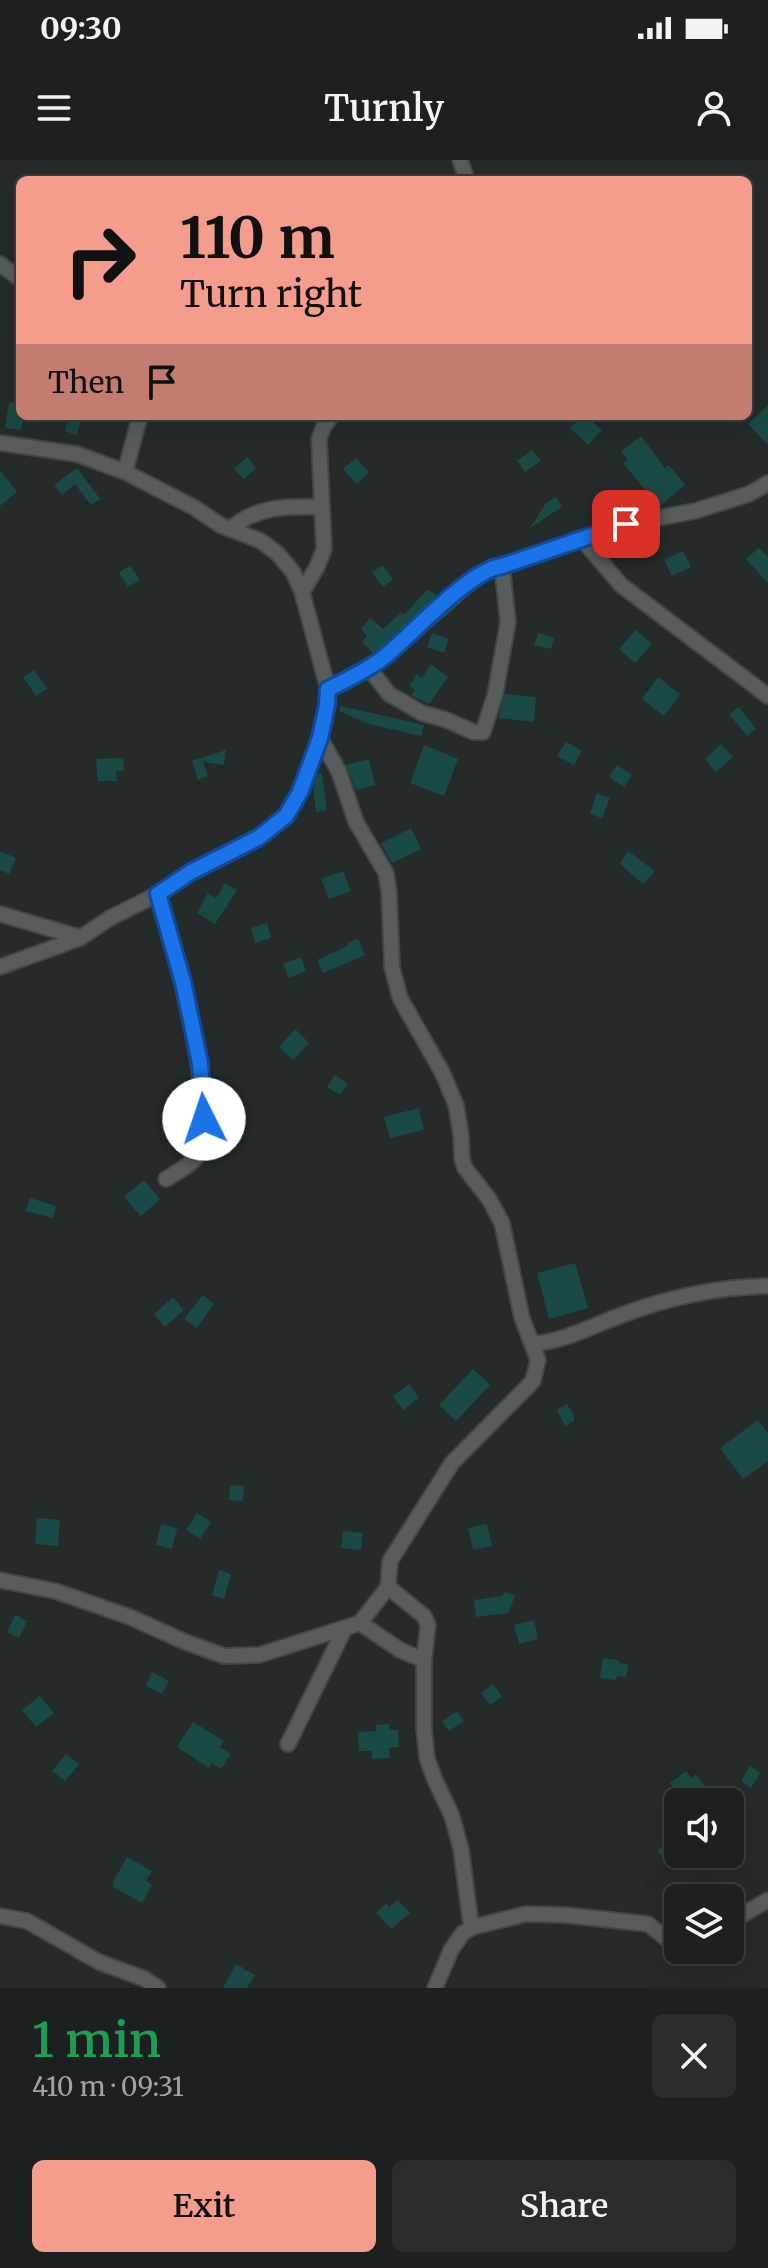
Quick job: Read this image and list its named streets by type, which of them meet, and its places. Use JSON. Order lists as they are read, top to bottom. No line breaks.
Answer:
{"page":{"status":"09:30","header":"Turnly","turn":["110 m","Turn right"],"then":"Then","heading":["1 min","410 m · 09:31"],"buttons":["Exit","Share"]}}
